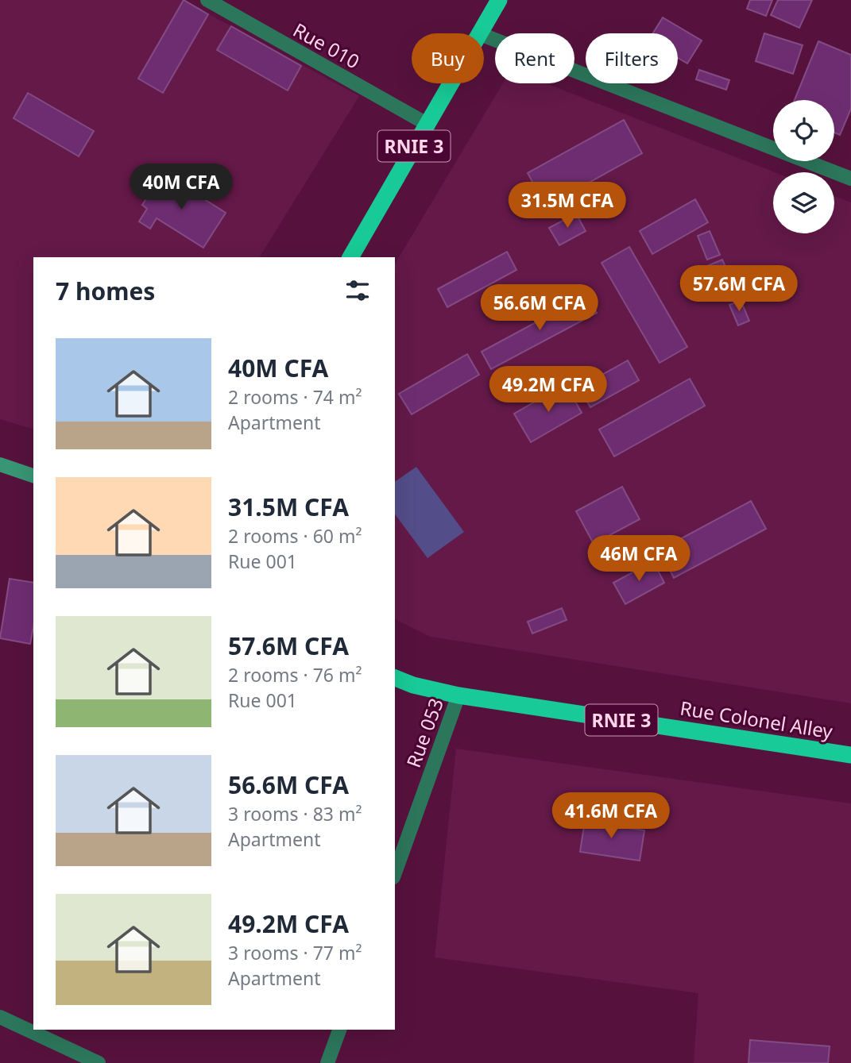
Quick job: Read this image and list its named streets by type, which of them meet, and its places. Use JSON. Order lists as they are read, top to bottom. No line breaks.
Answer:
{"streets":{"highway":["RNIE 3","Rue Colonel Alley"],"street":["Rue 010","Rue 053"]},"crossings":[["Rue 010","RNIE 3"],["Rue Colonel Alley","Rue 053"]],"page":{"chip":["Buy","Rent","Filters"],"price":["40M CFA","31.5M CFA","57.6M CFA","56.6M CFA","49.2M CFA","46M CFA","41.6M CFA"],"heading":"7 homes","list":[{"name":"40M CFA","note":"2 rooms · 74 m² · Apartment"},{"name":"31.5M CFA","note":"2 rooms · 60 m² · Rue 001"},{"name":"57.6M CFA","note":"2 rooms · 76 m² · Rue 001"},{"name":"56.6M CFA","note":"3 rooms · 83 m² · Apartment"},{"name":"49.2M CFA","note":"3 rooms · 77 m² · Apartment"}]}}
